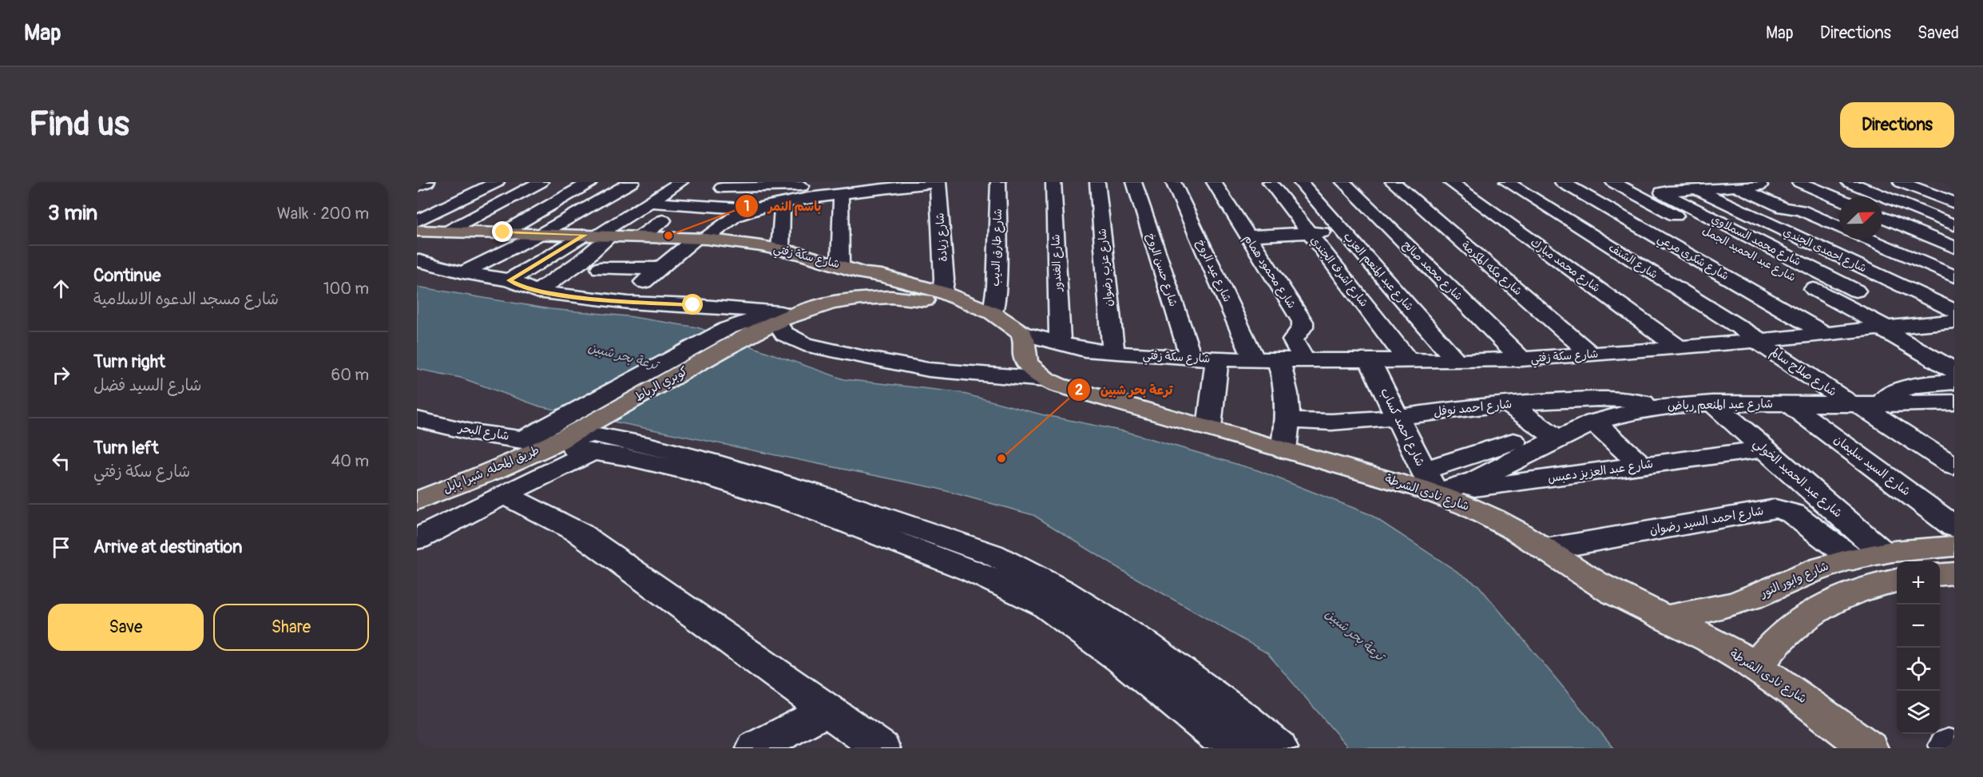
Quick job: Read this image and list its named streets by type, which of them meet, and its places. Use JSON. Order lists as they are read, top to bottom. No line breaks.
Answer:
{"streets":{"main road":["شارع سكة زفتي","كوبري الرباط","طريق المحله, شبرا بابل","شارع نادى الشرطة","شارع وابور النور"],"street":["شارع زيادة","شارع محمد السملاوي","شارع طارق الديب","شارع احمدى الجندي","شارع عبد الحميد الجمل","شارع شكرى مرعي","شارع الشنف","شارع الغندور","شارع محمد مبارك","شارع عزب رضوان","شارع مكه المكرمة","شارع حسن الروخ","شارع عيد الروخ","شارع محمد صالح","شارع محمود همام","شارع اشرف الجندي","شارع عبد المنعم العزب","شارع صلاح سالم","شارع عبد المنعم رياض","شارع احمد نوفل","شارع احمد كساب","شارع البحر","شارع السيد سليمان","شارع عبد العزيز دعبس","شارع عبد الحميد الخولي","شارع احمد السيد رضوان"]},"crossings":[["شارع زيادة","شارع سكة زفتي"],["شارع محمد السملاوي","شارع احمدى الجندي"],["شارع محمد السملاوي","شارع عبد الحميد الجمل"],["شارع طارق الديب","شارع سكة زفتي"],["شارع عبد الحميد الجمل","شارع سكة زفتي"],["شارع سكة زفتي","شارع شكرى مرعي"],["شارع سكة زفتي","شارع الشنف"],["شارع سكة زفتي","شارع الغندور"],["شارع سكة زفتي","شارع محمد مبارك"],["شارع سكة زفتي","شارع عزب رضوان"],["شارع سكة زفتي","شارع مكه المكرمة"],["شارع سكة زفتي","شارع حسن الروخ"],["شارع سكة زفتي","شارع عيد الروخ"],["شارع سكة زفتي","شارع محمد صالح"],["شارع سكة زفتي","شارع محمود همام"],["شارع سكة زفتي","شارع اشرف الجندي"],["شارع سكة زفتي","شارع عبد المنعم العزب"],["شارع سكة زفتي","شارع صلاح سالم"],["شارع سكة زفتي","شارع احمد كساب"],["شارع سكة زفتي","شارع نادى الشرطة"],["شارع الشنف","شارع صلاح سالم"],["شارع صلاح سالم","شارع عبد المنعم رياض"],["كوبري الرباط","شارع البحر"],["كوبري الرباط","طريق المحله, شبرا بابل"],["شارع عبد المنعم رياض","شارع احمد نوفل"],["شارع عبد المنعم رياض","شارع احمد كساب"],["شارع عبد المنعم رياض","شارع السيد سليمان"],["شارع عبد المنعم رياض","شارع عبد العزيز دعبس"],["شارع عبد المنعم رياض","شارع عبد الحميد الخولي"],["شارع عبد المنعم رياض","شارع نادى الشرطة"],["شارع احمد نوفل","شارع احمد كساب"],["شارع احمد كساب","شارع عبد العزيز دعبس"],["شارع احمد كساب","شارع نادى الشرطة"],["شارع البحر","طريق المحله, شبرا بابل"],["شارع عبد العزيز دعبس","شارع عبد الحميد الخولي"],["شارع عبد العزيز دعبس","شارع نادى الشرطة"],["شارع عبد الحميد الخولي","شارع وابور النور"],["شارع نادى الشرطة","شارع احمد السيد رضوان"],["شارع نادى الشرطة","شارع وابور النور"],["شارع احمد السيد رضوان","شارع وابور النور"]],"water":["ترعة بحر شبين"],"places":["باسم النمر","ترعة بحر شبين"],"north":"top right","page":{"header":"Map","nav":["Map","Directions","Saved"],"buttons":["Directions",["Save","Share"]],"title":"Find us","heading":["3 min","Walk · 200 m"],"list":[["Continue","شارع مسجد الدعوه الاسلامية","100 m"],["Turn right","شارع السيد فضل","60 m"],["Turn left","شارع سكة زفتي","40 m"],"Arrive at destination"],"map_buttons":["+","−"]}}
